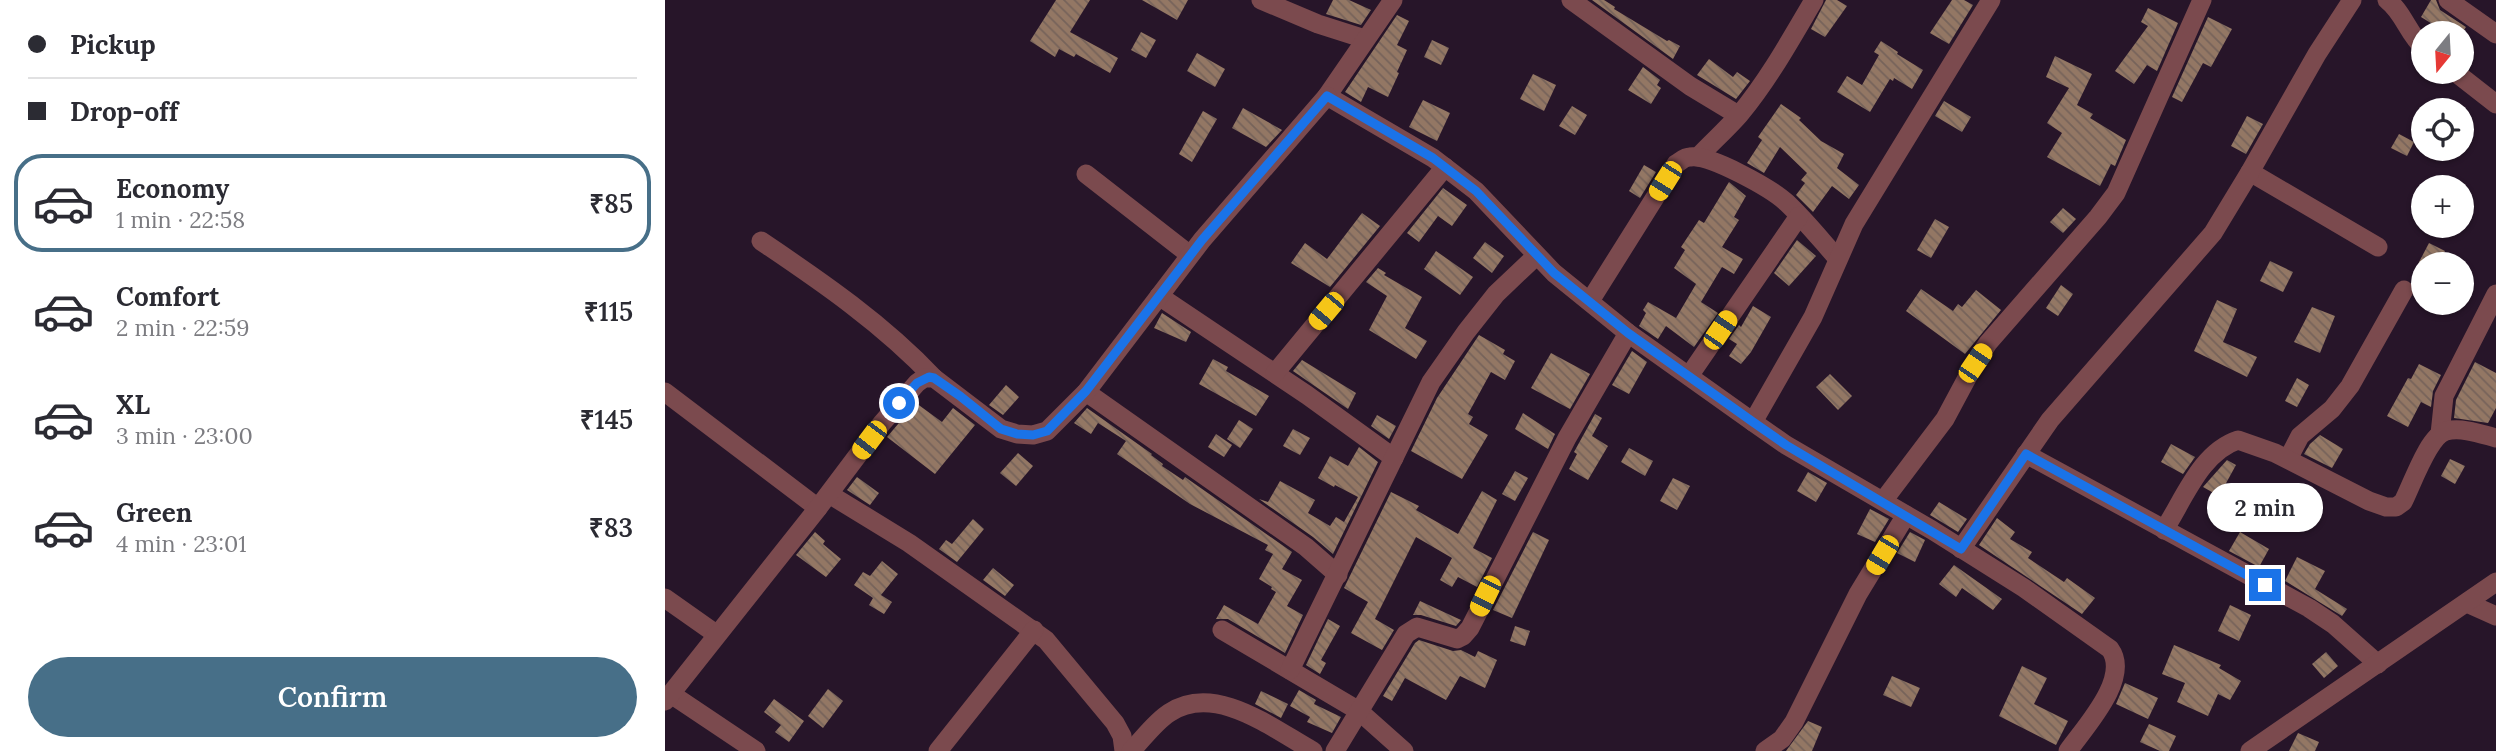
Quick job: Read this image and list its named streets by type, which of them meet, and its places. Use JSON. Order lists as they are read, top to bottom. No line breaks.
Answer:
{"north":"bottom","page":{"banner":["Pickup","Drop-off"],"map_buttons":["+","−"],"list":[{"name":"Economy","note":"1 min · 22:58","value":"₹85"},{"name":"Comfort","note":"2 min · 22:59","value":"₹115"},{"name":"XL","note":"3 min · 23:00","value":"₹145"},{"name":"Green","note":"4 min · 23:01","value":"₹83"}],"bubble":"2 min","buttons":"Confirm"}}
